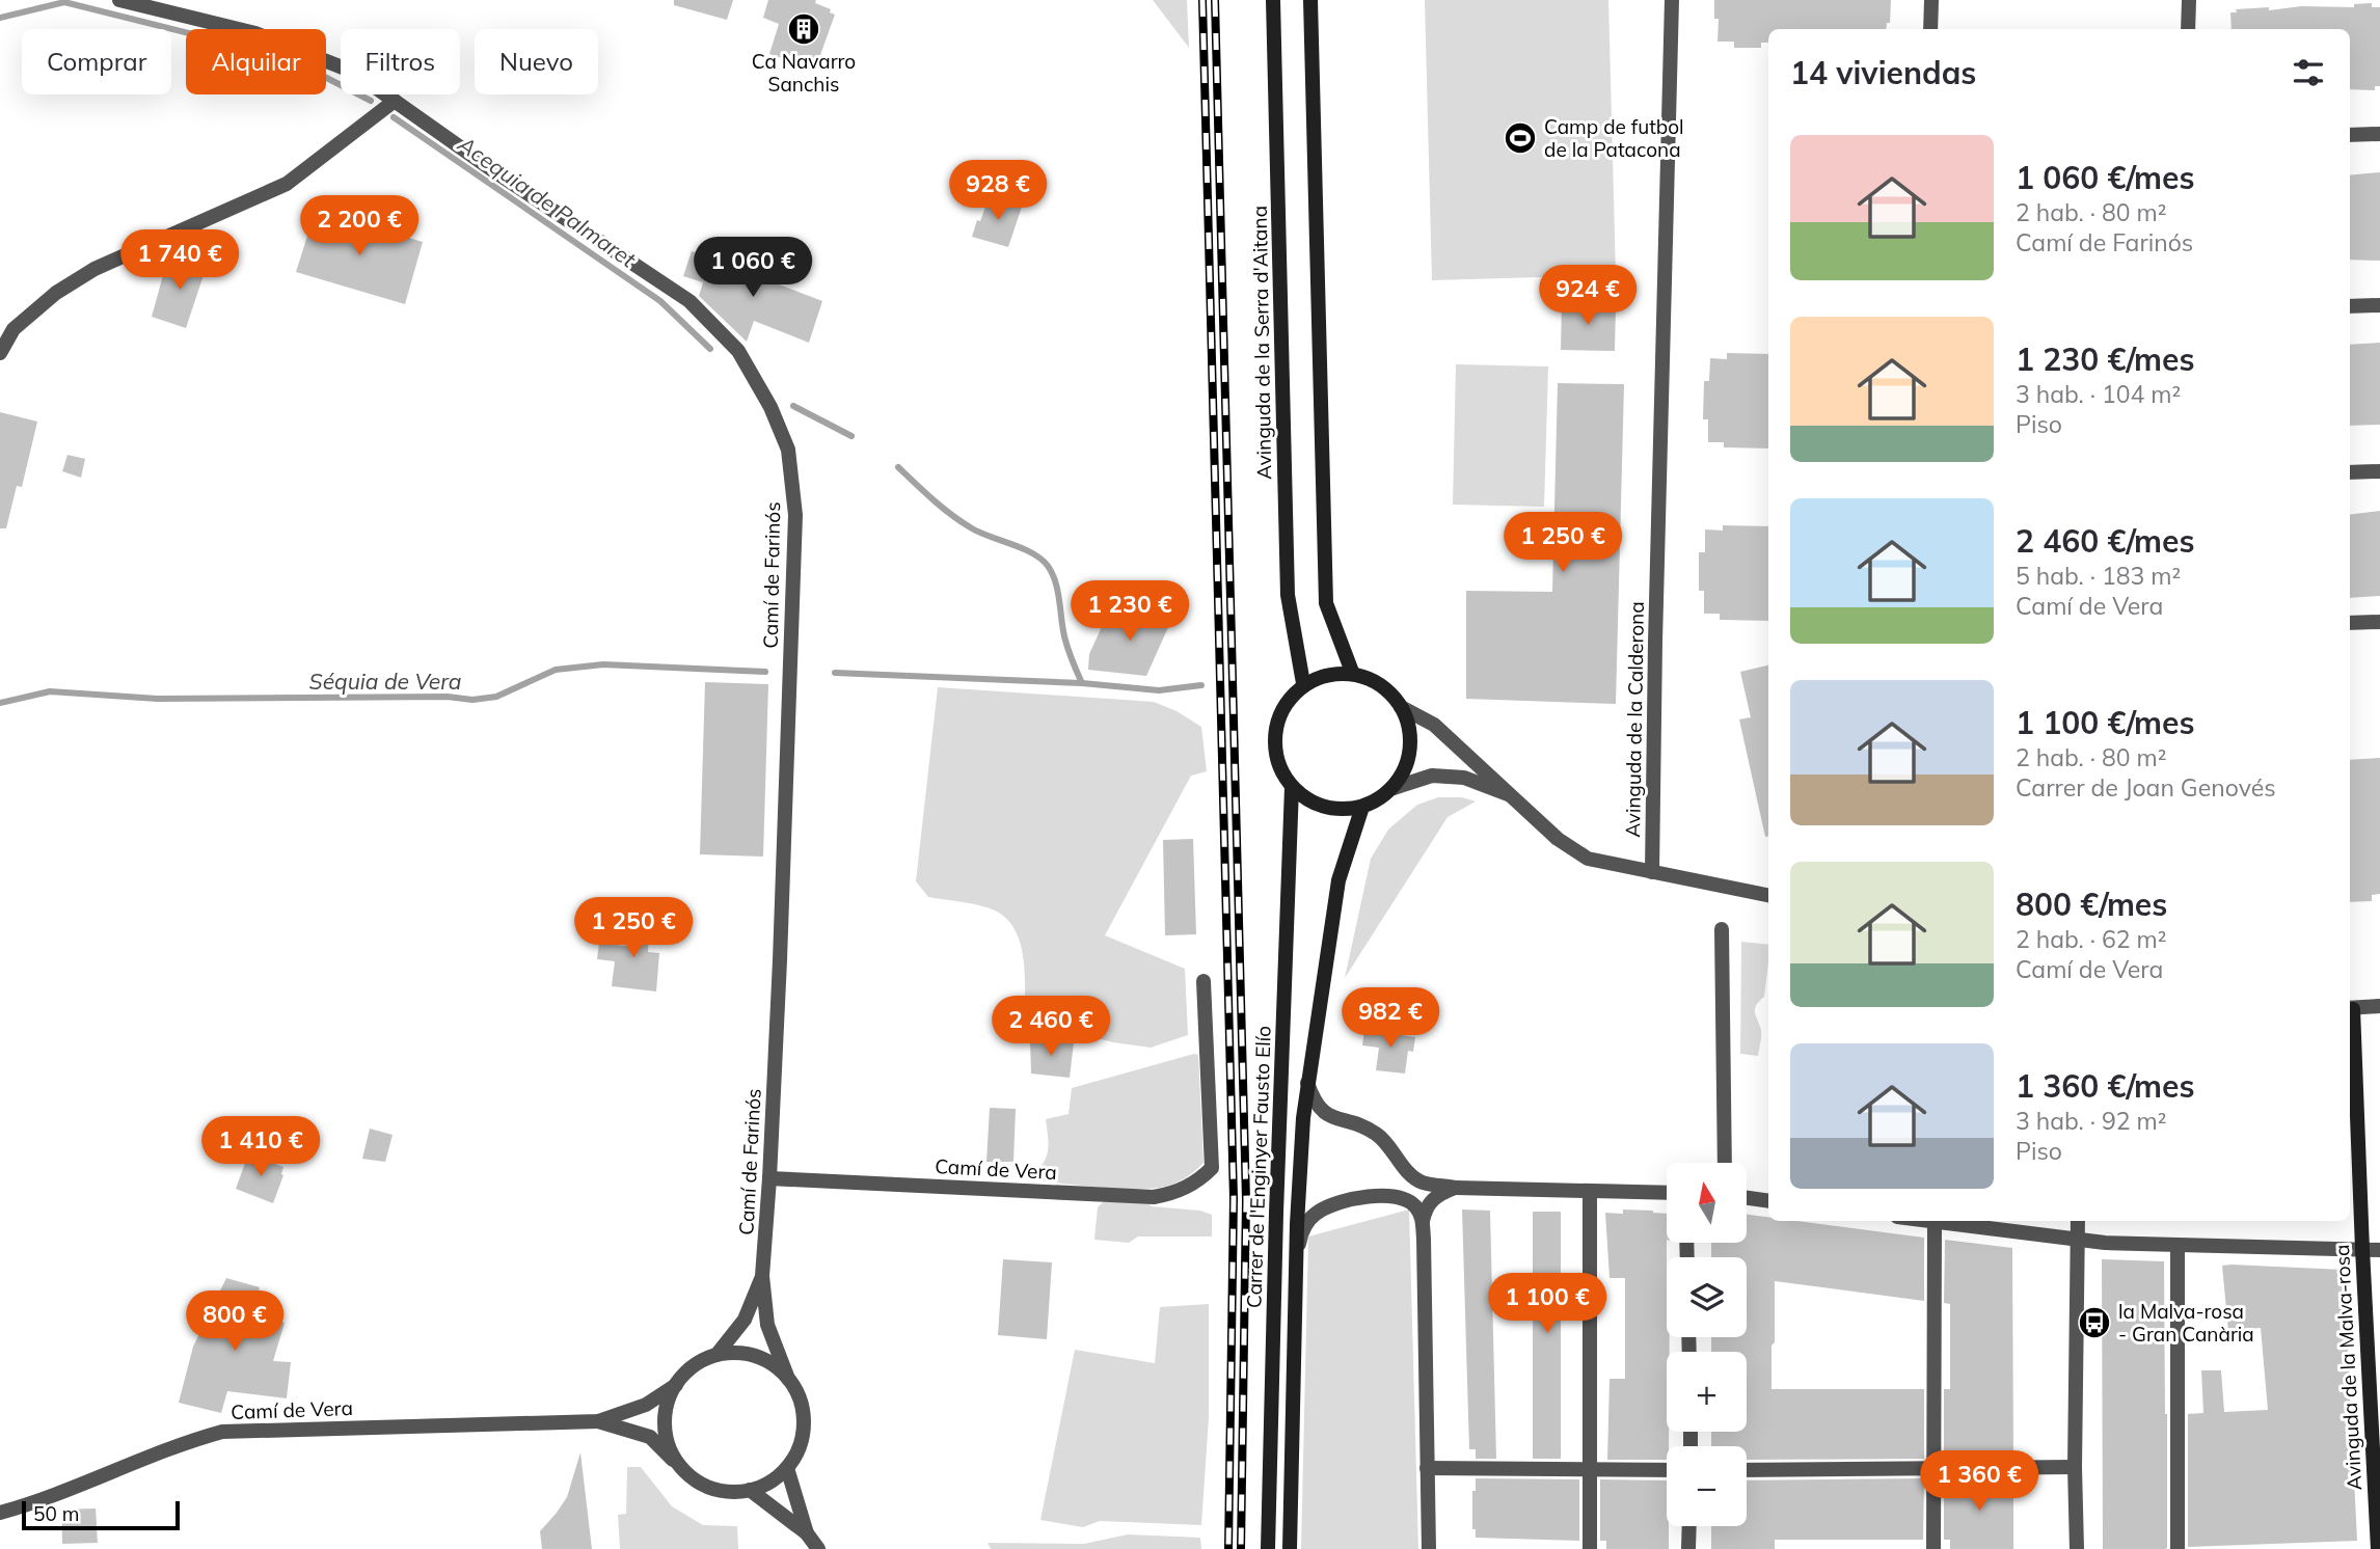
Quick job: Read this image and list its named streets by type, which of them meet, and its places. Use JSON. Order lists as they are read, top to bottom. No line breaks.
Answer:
{"streets":{"main road":["Avinguda de la Serra d'Aitana","Carrer de l'Enginyer Fausto Elío","Avinguda de la Malva-rosa"],"street":["Camí de Farinós","Avinguda de la Calderona","Camí de Vera"]},"crossings":[["Avinguda de la Serra d'Aitana","Carrer de l'Enginyer Fausto Elío"],["Camí de Farinós","Camí de Vera"]],"water":["Acequia de Palmaret","Séquia de Vera"],"places":{"building":["Ca Navarro Sanchis"],"sports":["Camp de futbol de la Patacona"],"bus stop":["la Malva-rosa - Gran Canària"]},"scale_bar":"50 m","north":"top","page":{"chip":["Comprar","Alquilar","Filtros","Nuevo"],"heading":"14 viviendas","list":[{"name":"1 060 €/mes","note":"2 hab. · 80 m² · Camí de Farinós"},{"name":"1 230 €/mes","note":"3 hab. · 104 m² · Piso"},{"name":"2 460 €/mes","note":"5 hab. · 183 m² · Camí de Vera"},{"name":"1 100 €/mes","note":"2 hab. · 80 m² · Carrer de Joan Genovés"},{"name":"800 €/mes","note":"2 hab. · 62 m² · Camí de Vera"},{"name":"1 360 €/mes","note":"3 hab. · 92 m² · Piso"}],"price":["928 €","2 200 €","1 740 €","1 060 €","924 €","1 250 €","1 230 €","1 250 €","982 €","2 460 €","1 410 €","1 100 €","800 €","1 360 €"],"map_buttons":["+","−"],"scale":"50 m"}}
